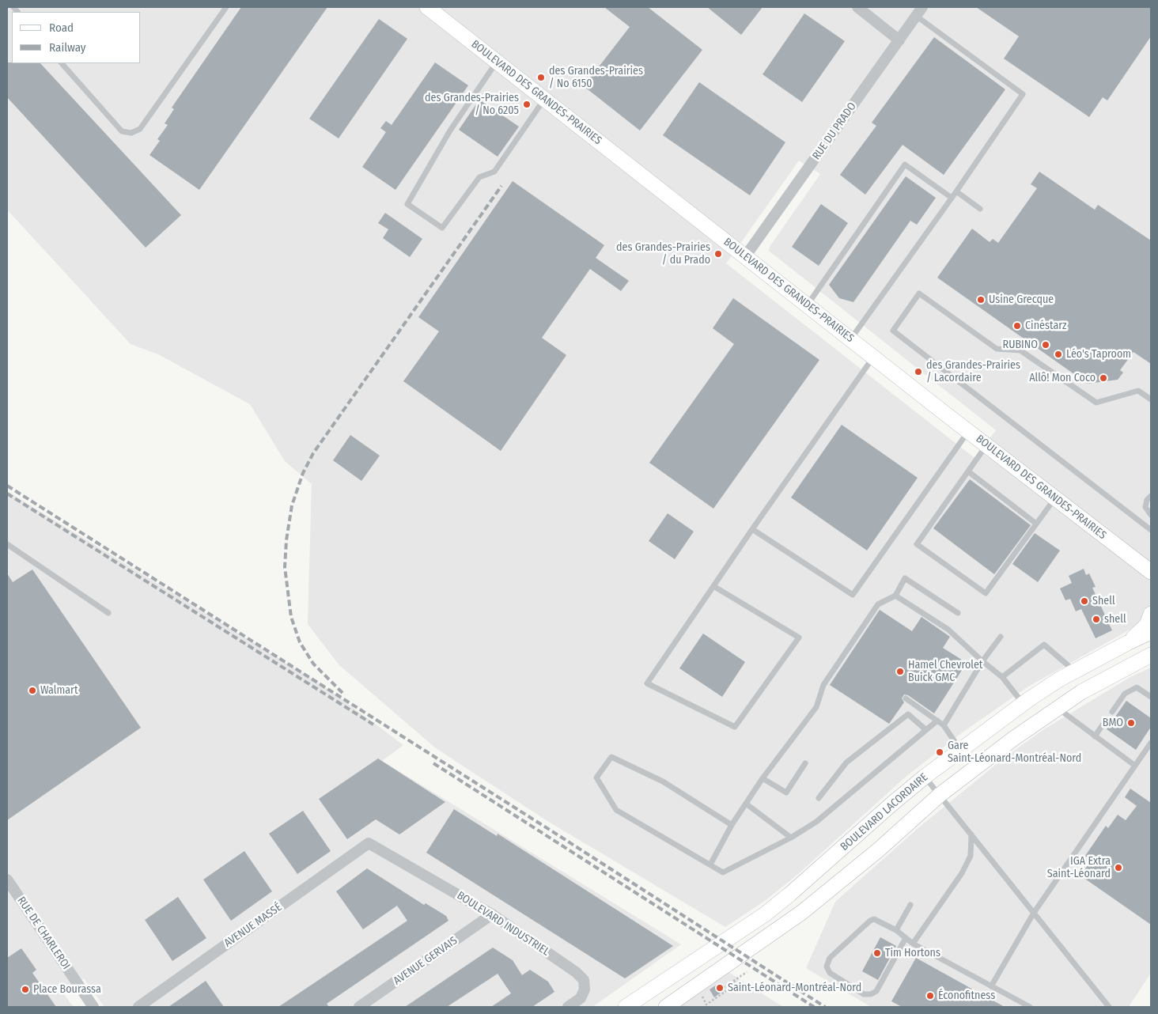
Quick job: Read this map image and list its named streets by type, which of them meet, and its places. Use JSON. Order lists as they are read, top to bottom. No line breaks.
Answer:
{"streets":{"main road":["BOULEVARD DES GRANDES-PRAIRIES","BOULEVARD LACORDAIRE"],"street":["RUE DU PRADO","BOULEVARD INDUSTRIEL","AVENUE MASSÉ","RUE DE CHARLEROI","AVENUE GERVAIS"]},"crossings":[["BOULEVARD DES GRANDES-PRAIRIES","RUE DU PRADO"],["BOULEVARD INDUSTRIEL","AVENUE MASSÉ"],["BOULEVARD INDUSTRIEL","AVENUE GERVAIS"]],"places":["des Grandes-Prairies / No 6150","des Grandes-Prairies / No 6205","des Grandes-Prairies / du Prado","Usine Grecque","Cinéstarz","RUBINO","Léo's Taproom","des Grandes-Prairies / Lacordaire","Allô! Mon Coco","Shell","shell","Hamel Chevrolet Buick GMC","Walmart","BMO","Gare Saint-Léonard-Montréal-Nord","IGA Extra Saint-Léonard","Tim Hortons","Saint-Léonard-Montréal-Nord","Place Bourassa","Éconofitness"],"legend":["Road","Railway"]}
